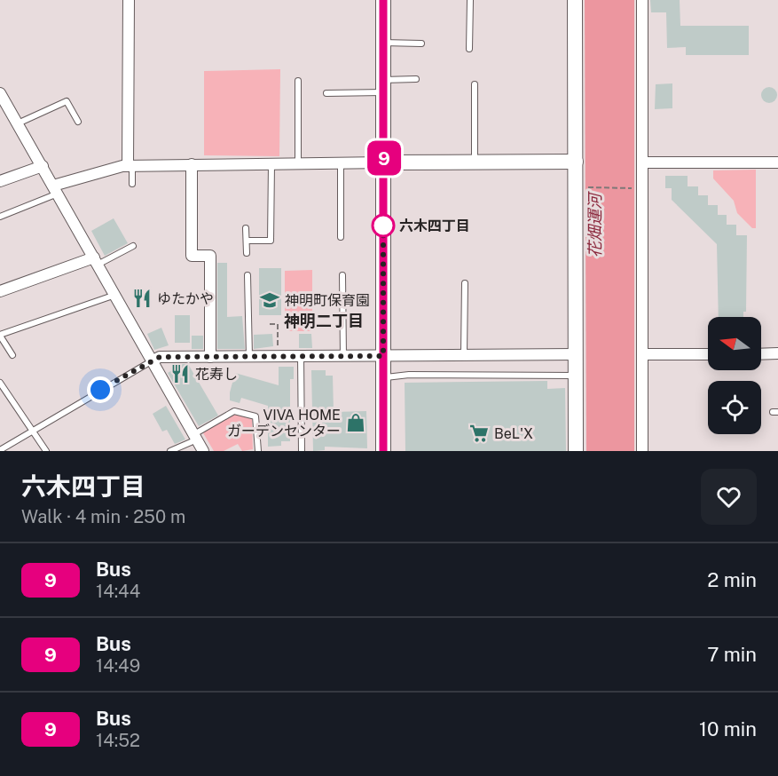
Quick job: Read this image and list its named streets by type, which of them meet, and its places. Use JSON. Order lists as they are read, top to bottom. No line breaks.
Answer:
{"districts":["神明二丁目"],"water":["花畑運河"],"places":{"other":["六木四丁目"],"restaurant":["ゆたかや","花寿し"],"school or university":["神明町保育園"],"shop":["VIVA HOME ガーデンセンター"],"supermarket":["BeL'X"]},"lines":["bus line 9"],"north":"left","page":{"on_map":"9","heading":["六木四丁目","Walk · 4 min · 250 m"],"list":[{"mark":"9","name":"Bus","note":"14:44","value":"2 min"},{"mark":"9","name":"Bus","note":"14:49","value":"7 min"},{"mark":"9","name":"Bus","note":"14:52","value":"10 min"}]}}
